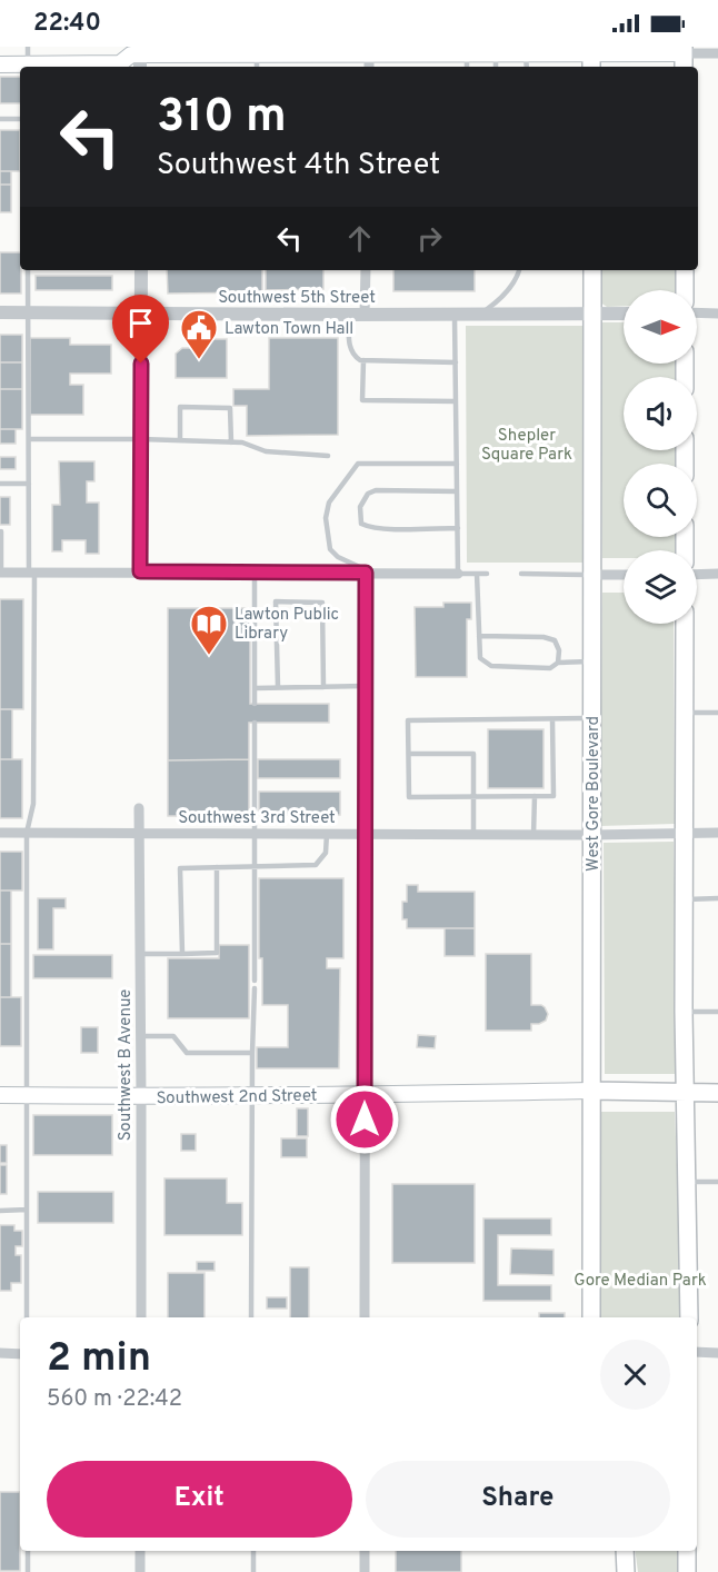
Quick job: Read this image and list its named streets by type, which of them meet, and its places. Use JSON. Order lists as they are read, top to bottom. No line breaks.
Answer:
{"streets":{"main road":["West Gore Boulevard","Southwest 2nd Street"],"street":["Southwest 5th Street","Southwest 3rd Street","Southwest B Avenue"]},"crossings":[["Southwest 5th Street","West Gore Boulevard"],["West Gore Boulevard","Southwest 3rd Street"],["West Gore Boulevard","Southwest 2nd Street"],["Southwest 3rd Street","Southwest B Avenue"],["Southwest B Avenue","Southwest 2nd Street"]],"parks":["Shepler Square Park","Gore Median Park"],"places":{"public building":["Lawton Town Hall"],"library":["Lawton Public Library"]},"north":"right","page":{"status":"22:40","turn":["310 m","Southwest 4th Street"],"heading":["2 min","560 m · 22:42"],"buttons":["Exit","Share"]}}
